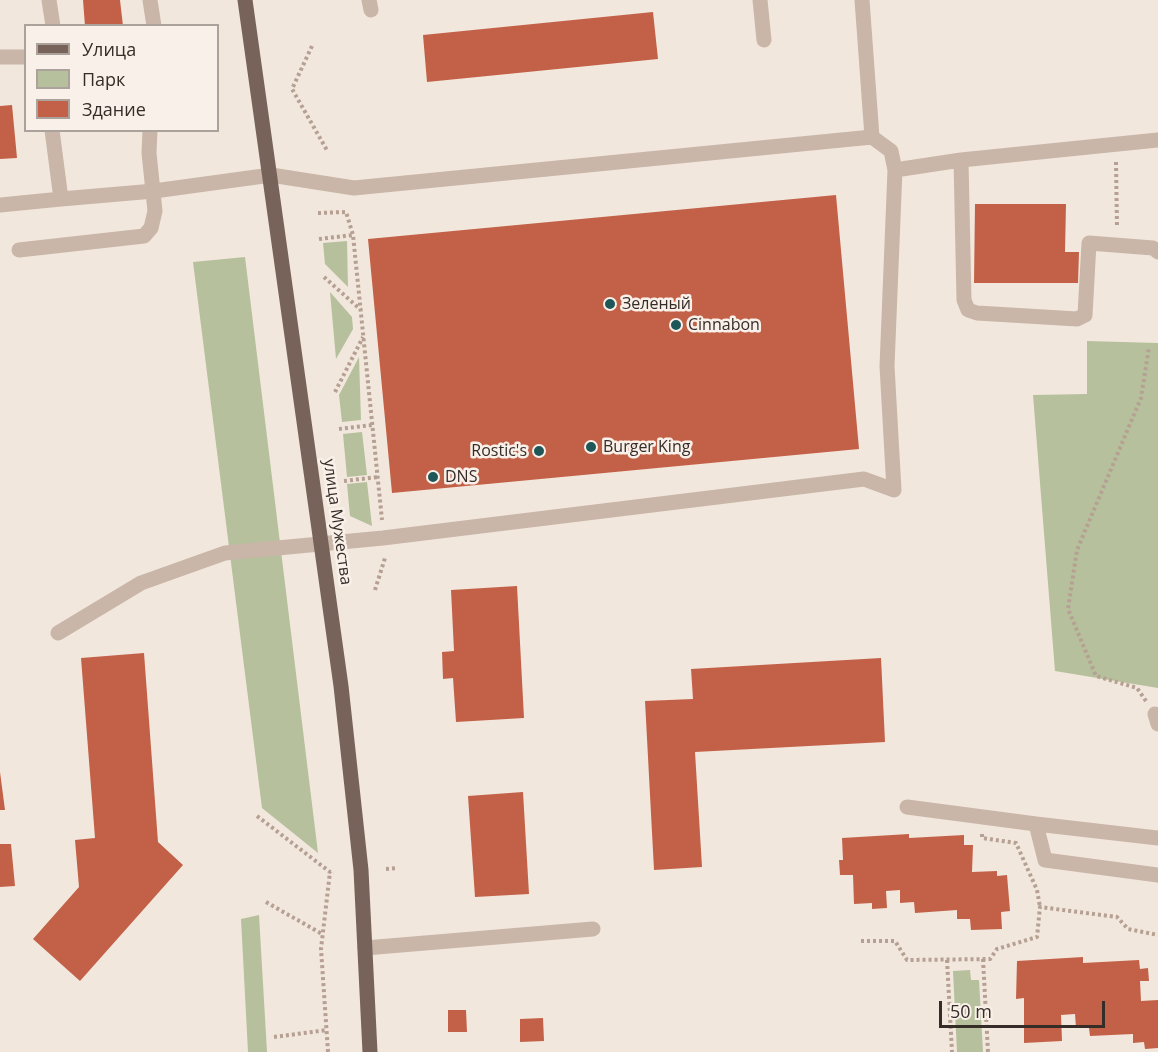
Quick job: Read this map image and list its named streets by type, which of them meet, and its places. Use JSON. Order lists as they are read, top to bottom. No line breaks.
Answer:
{"streets":{"main road":["улица Мужества"]},"places":["Зеленый","Cinnabon","Burger King","Rostic's","DNS"],"legend":["Улица","Парк","Здание"],"scale_bar":"50 m"}
